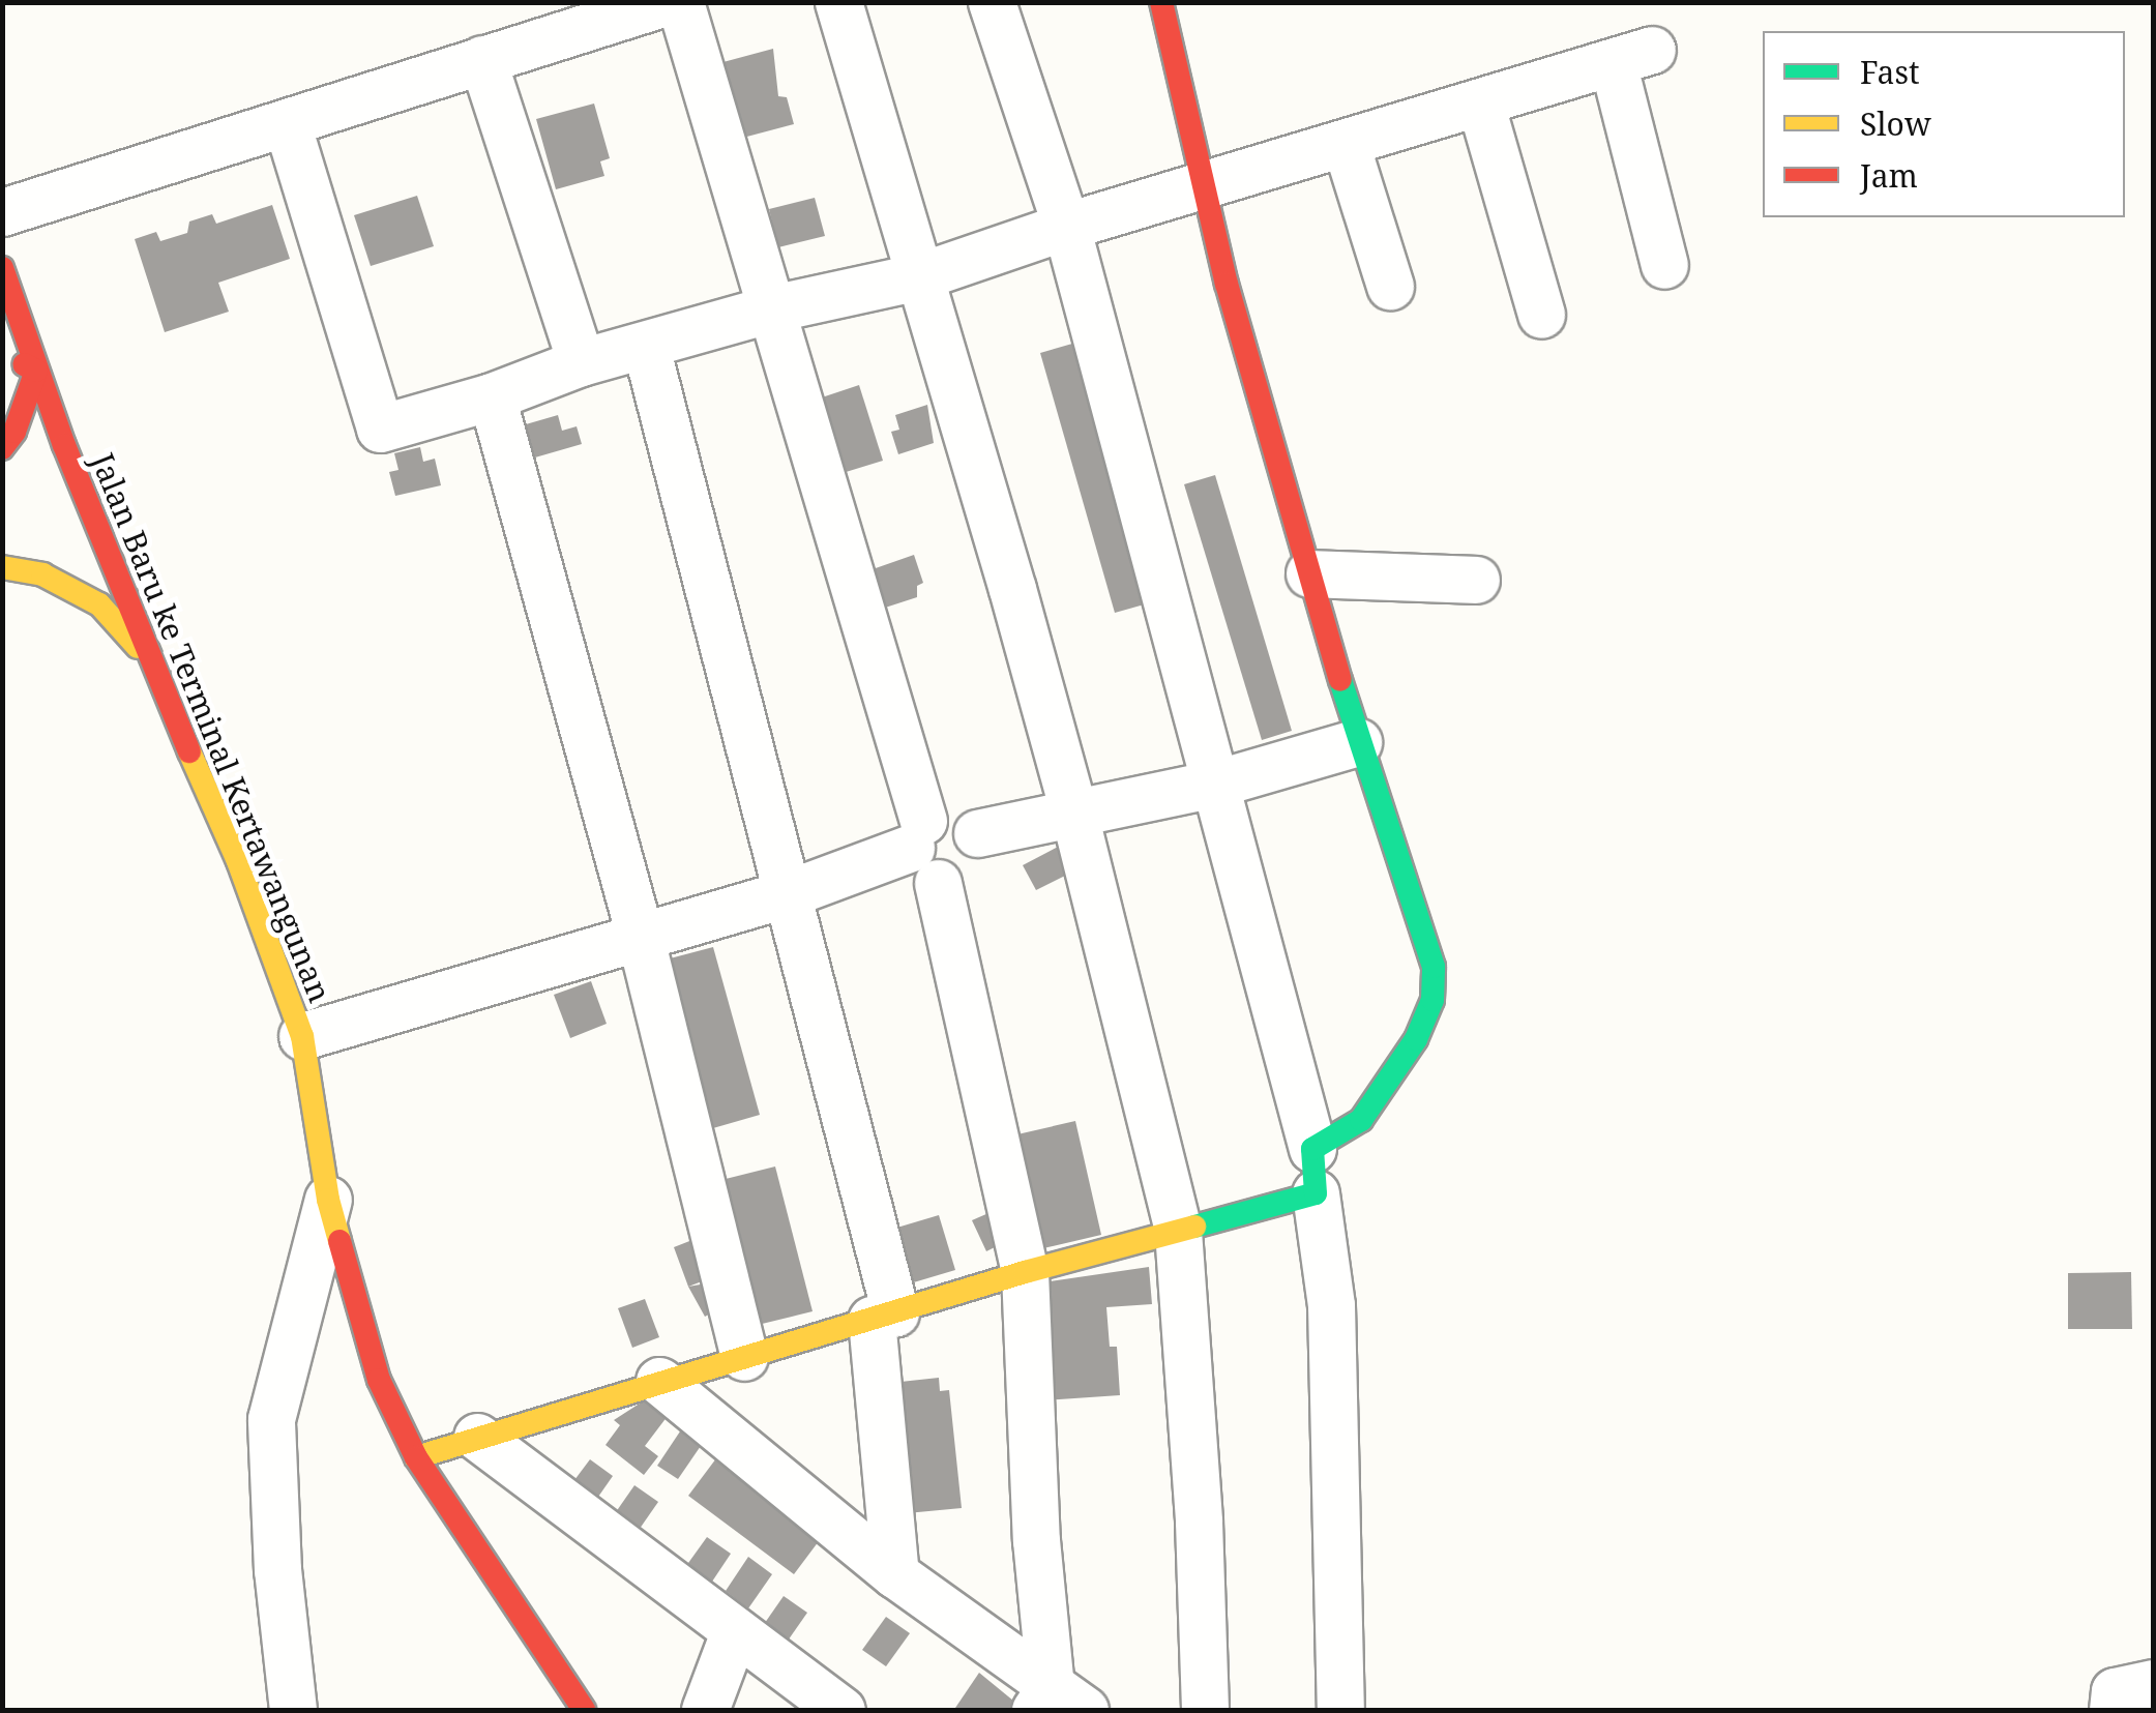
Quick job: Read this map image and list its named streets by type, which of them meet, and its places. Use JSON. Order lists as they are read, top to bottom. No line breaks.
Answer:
{"streets":{"street":["Jalan Baru ke Terminal Kertawangunan"]},"legend":["Fast","Slow","Jam"]}
